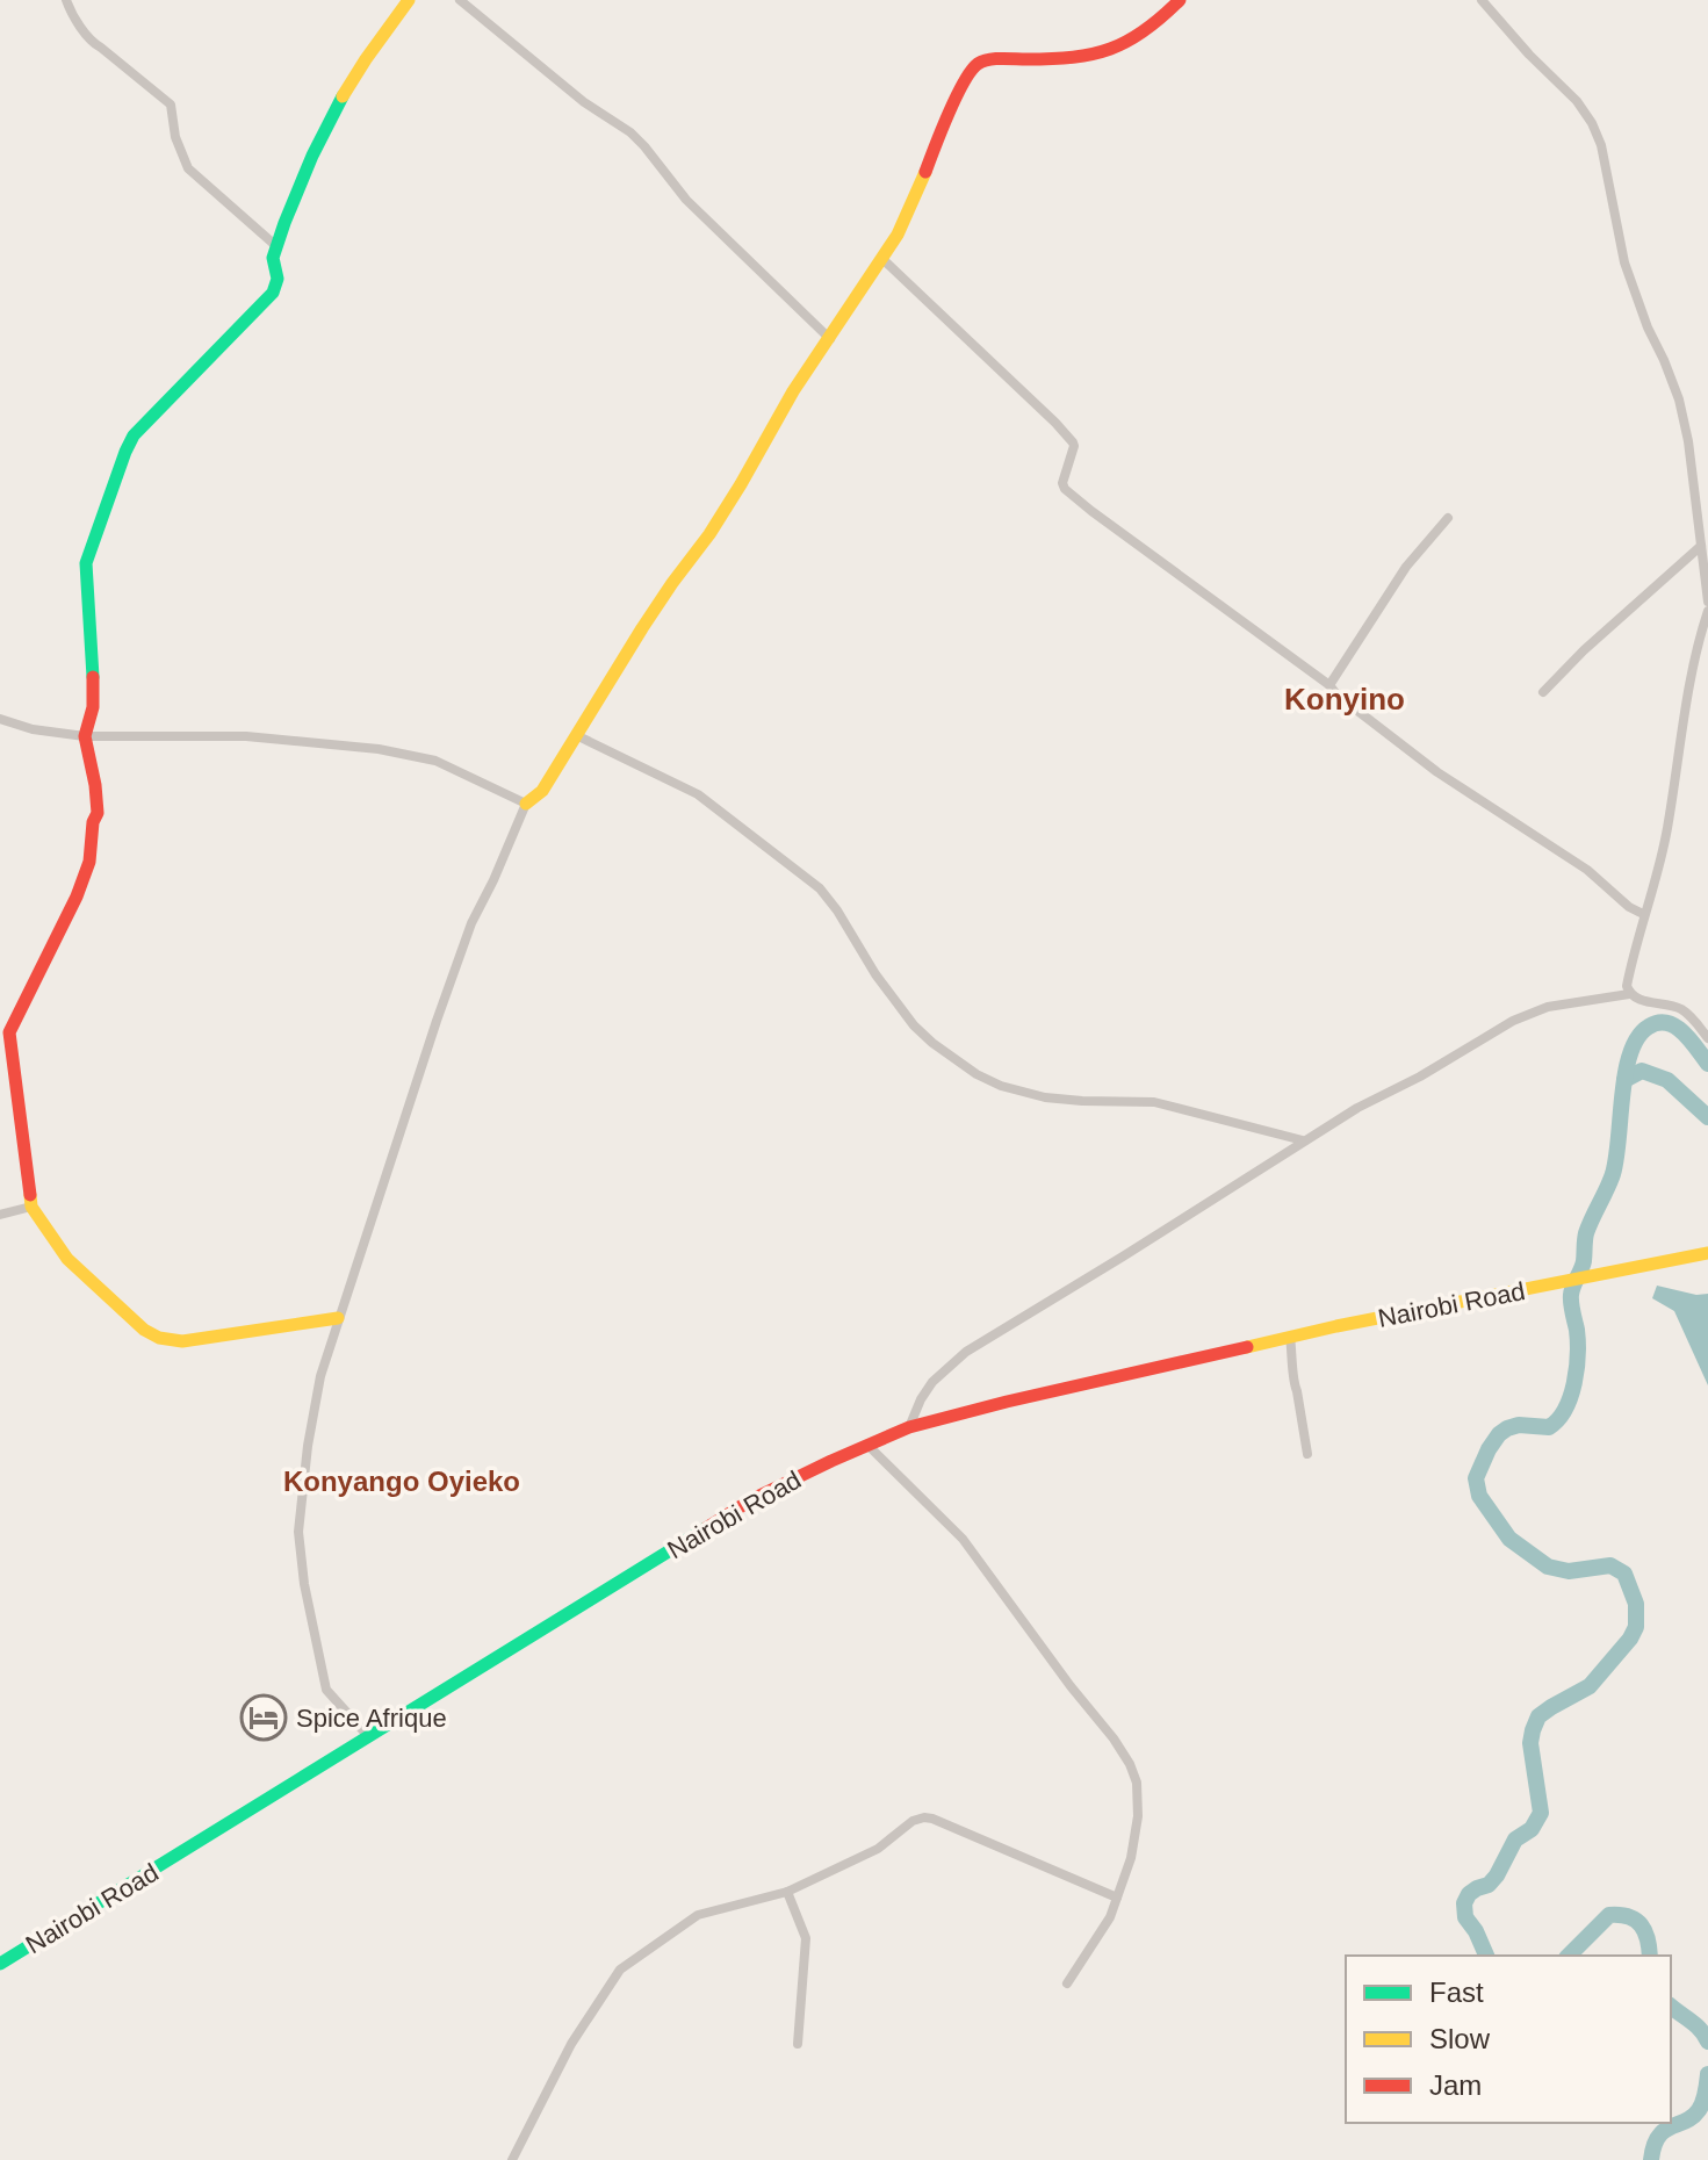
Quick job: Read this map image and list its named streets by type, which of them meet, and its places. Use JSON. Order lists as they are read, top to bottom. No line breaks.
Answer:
{"streets":{"main road":["Nairobi Road"]},"districts":["Konyino","Konyango Oyieko"],"places":{"hotel":["Spice Afrique"]},"legend":["Fast","Slow","Jam"]}
